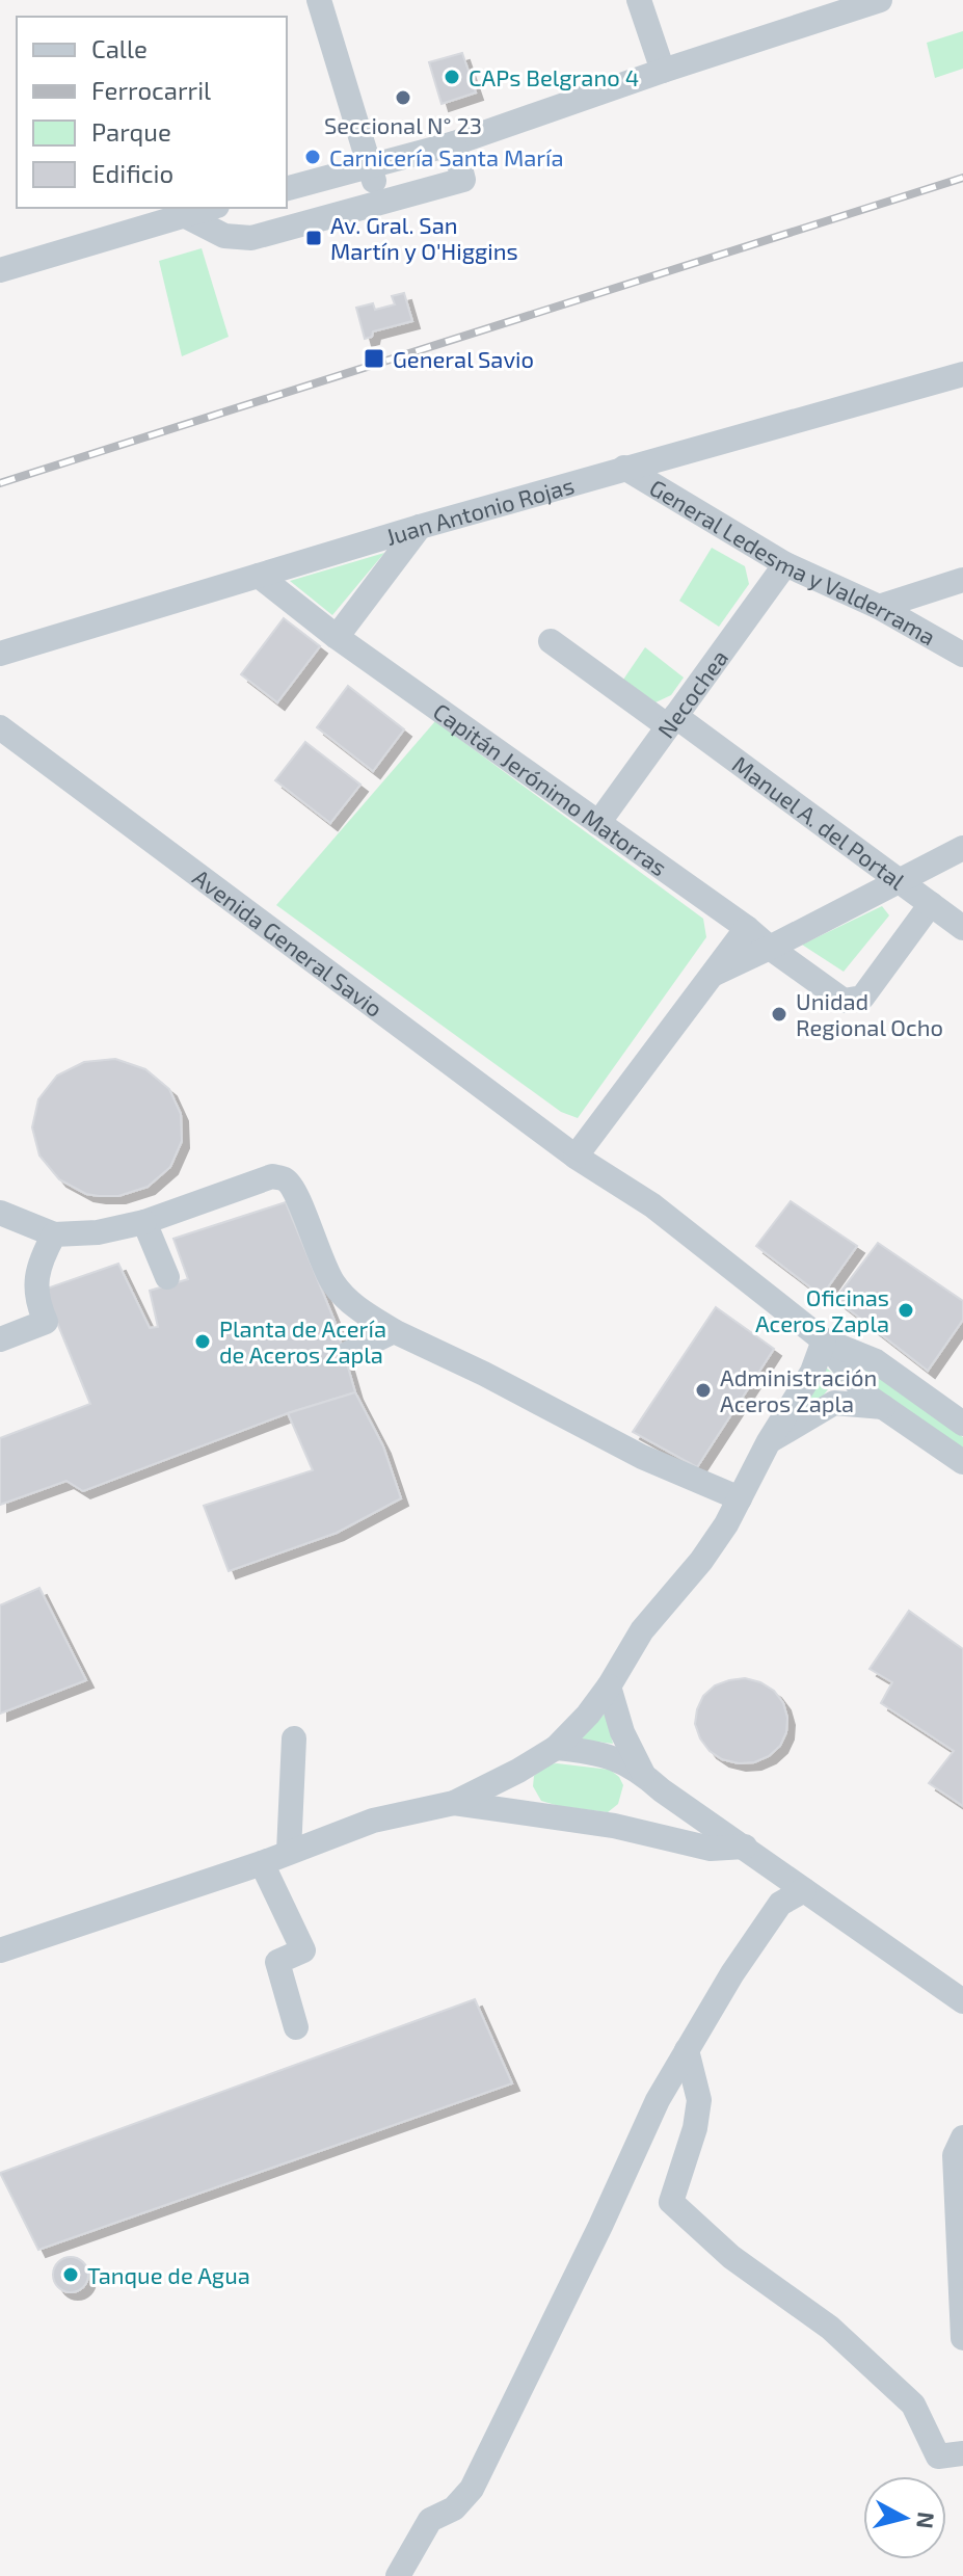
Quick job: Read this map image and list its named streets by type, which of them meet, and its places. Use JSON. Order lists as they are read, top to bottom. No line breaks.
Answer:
{"streets":{"street":["Juan Antonio Rojas","General Ledesma y Valderrama","Necochea","Capitán Jerónimo Matorras","Manuel A. del Portal","Avenida General Savio"]},"crossings":[["Juan Antonio Rojas","General Ledesma y Valderrama"],["Juan Antonio Rojas","Capitán Jerónimo Matorras"],["General Ledesma y Valderrama","Necochea"],["Necochea","Capitán Jerónimo Matorras"],["Necochea","Manuel A. del Portal"],["Capitán Jerónimo Matorras","Manuel A. del Portal"]],"places":{"other":["CAPs Belgrano 4","Seccional N° 23","Carnicería Santa María","Unidad Regional Ocho","Oficinas Aceros Zapla","Planta de Acería de Aceros Zapla","Administración Aceros Zapla","Tanque de Agua"],"transit":["Av. Gral. San Martín y O'Higgins","General Savio"]},"legend":["Calle","Ferrocarril","Parque","Edificio"],"north":"right"}
